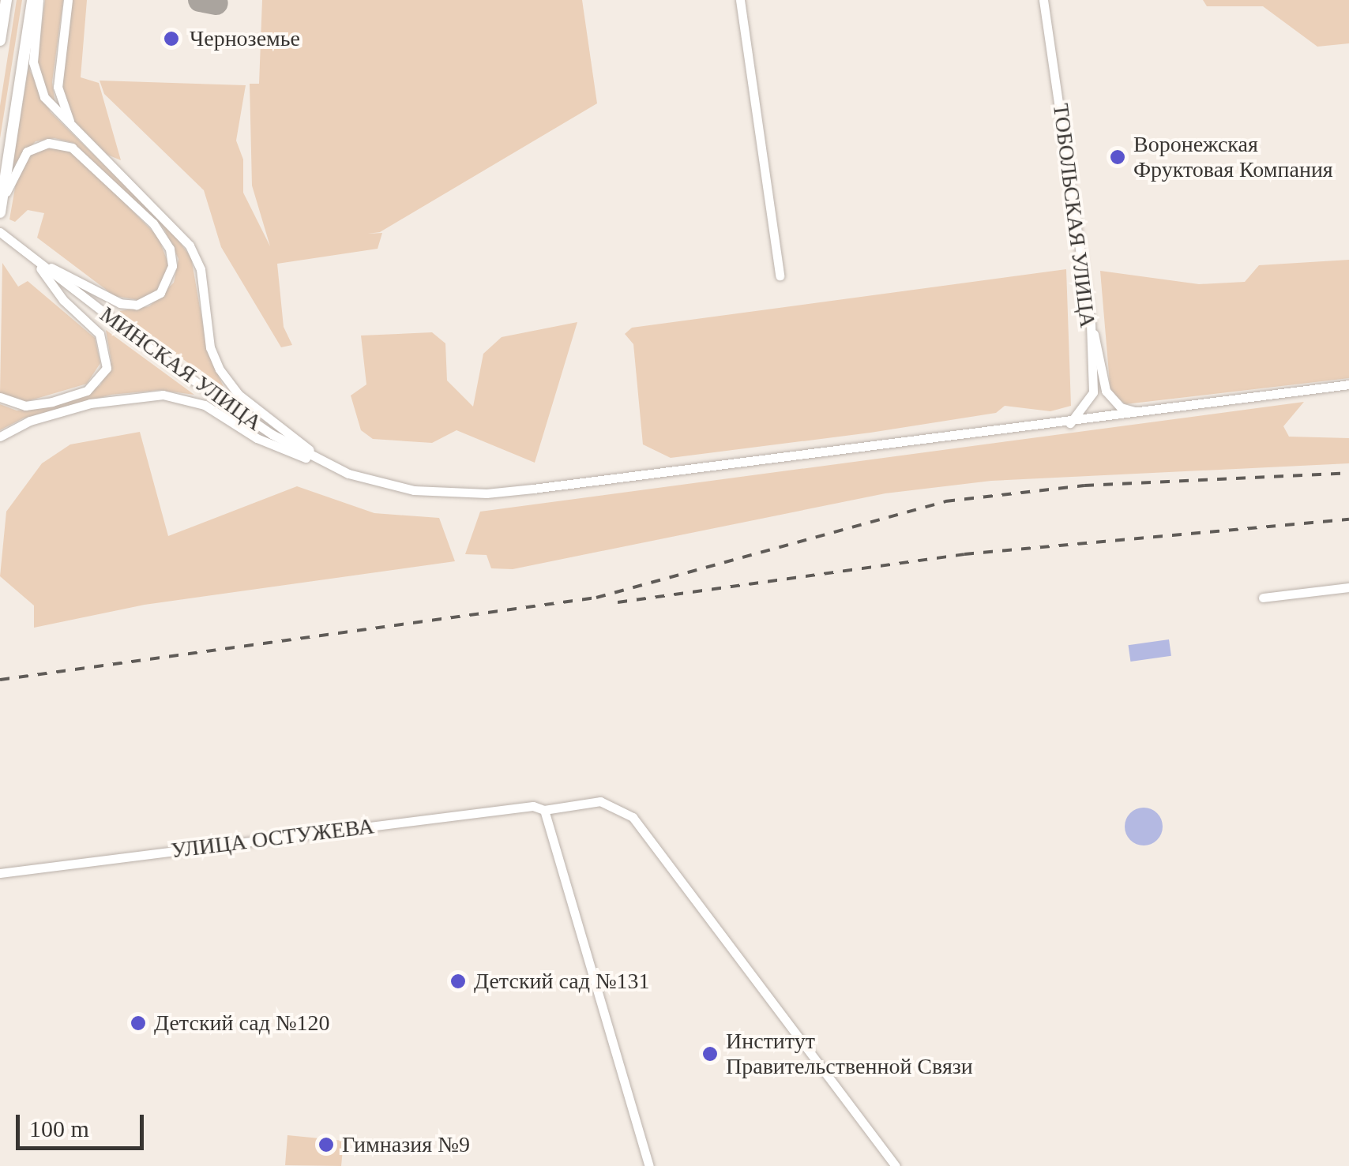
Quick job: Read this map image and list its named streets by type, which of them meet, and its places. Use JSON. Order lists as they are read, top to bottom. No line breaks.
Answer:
{"streets":{"street":["ТОБОЛЬСКАЯ УЛИЦА","МИНСКАЯ УЛИЦА","УЛИЦА ОСТУЖЕВА"]},"crossings":[["ТОБОЛЬСКАЯ УЛИЦА","МИНСКАЯ УЛИЦА"]],"places":["Черноземье","Воронежская Фруктовая Компания","Детский сад №131","Детский сад №120","Институт Правительственной Связи","Гимназия №9"],"scale_bar":"100 m"}
